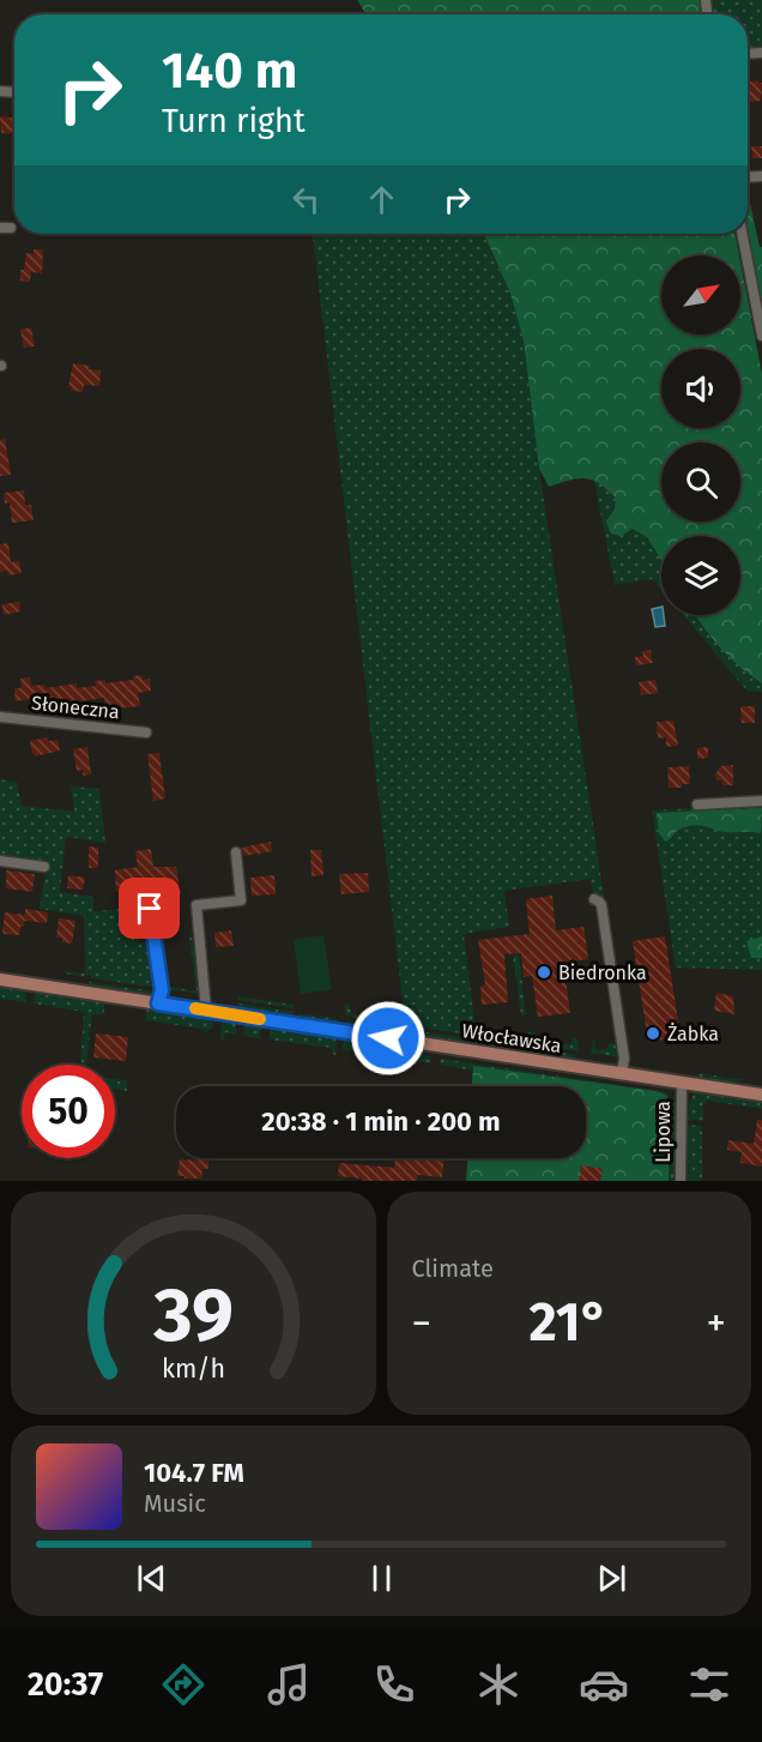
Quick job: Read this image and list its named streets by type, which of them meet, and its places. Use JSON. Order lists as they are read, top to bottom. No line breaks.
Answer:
{"streets":{"main road":["Włocławska"],"street":["Słoneczna","Lipowa"]},"crossings":[["Włocławska","Lipowa"]],"places":["Biedronka","Żabka"],"north":"top right","page":{"turn":["140 m","Turn right"],"limit":"50","trip":"20:38 · 1 min · 200 m","tile":"Climate","heat":["−","21°","+"],"song":["104.7 FM","Music"],"tabs":"20:37","gauge":["39","km/h"]}}
